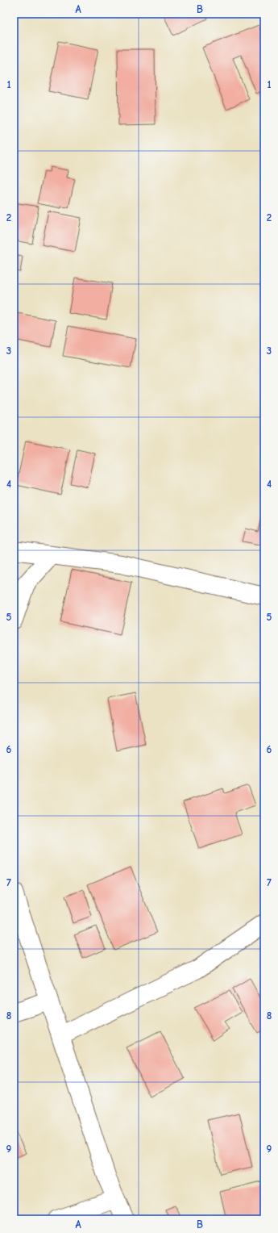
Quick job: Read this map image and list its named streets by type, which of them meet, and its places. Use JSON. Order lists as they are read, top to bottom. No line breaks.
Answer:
{"grid":{"columns":["A","B"],"rows":["1","2","3","4","5","6","7","8","9"]}}
